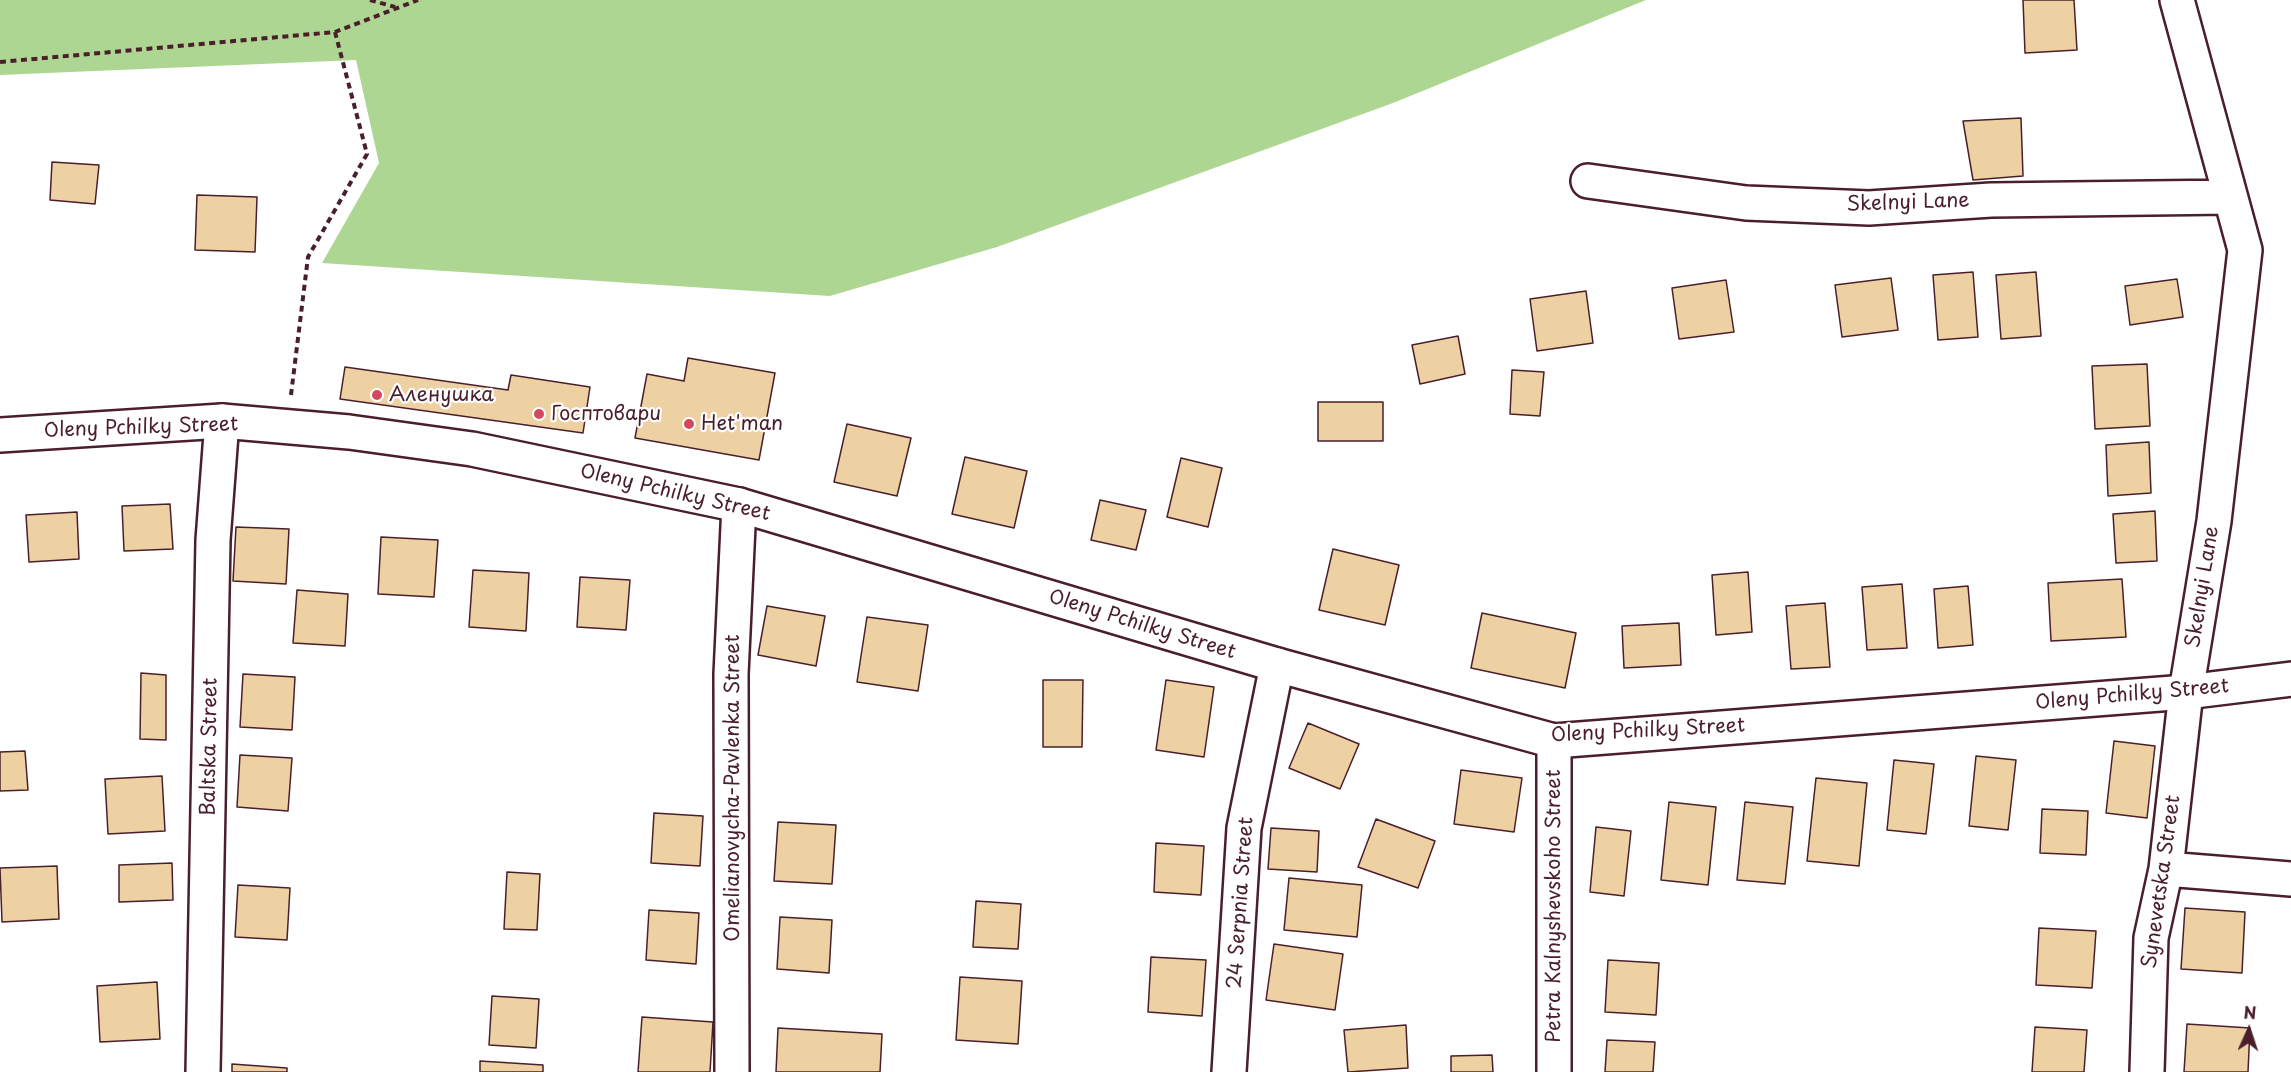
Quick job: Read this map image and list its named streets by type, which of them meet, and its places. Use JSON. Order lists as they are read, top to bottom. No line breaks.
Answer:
{"streets":{"street":["Skelnyi Lane","Oleny Pchilky Street","Baltska Street","Omelianovycha-Pavlenka Street","Synevetska Street","24 Serpnia Street","Petra Kalnyshevskoho Street"]},"crossings":[["Skelnyi Lane","Oleny Pchilky Street"],["Skelnyi Lane","Synevetska Street"],["Oleny Pchilky Street","Baltska Street"],["Oleny Pchilky Street","Omelianovycha-Pavlenka Street"],["Oleny Pchilky Street","Synevetska Street"],["Oleny Pchilky Street","24 Serpnia Street"],["Oleny Pchilky Street","Petra Kalnyshevskoho Street"]],"places":["Аленушка","Госптовари","Het'man"],"north":"top"}
